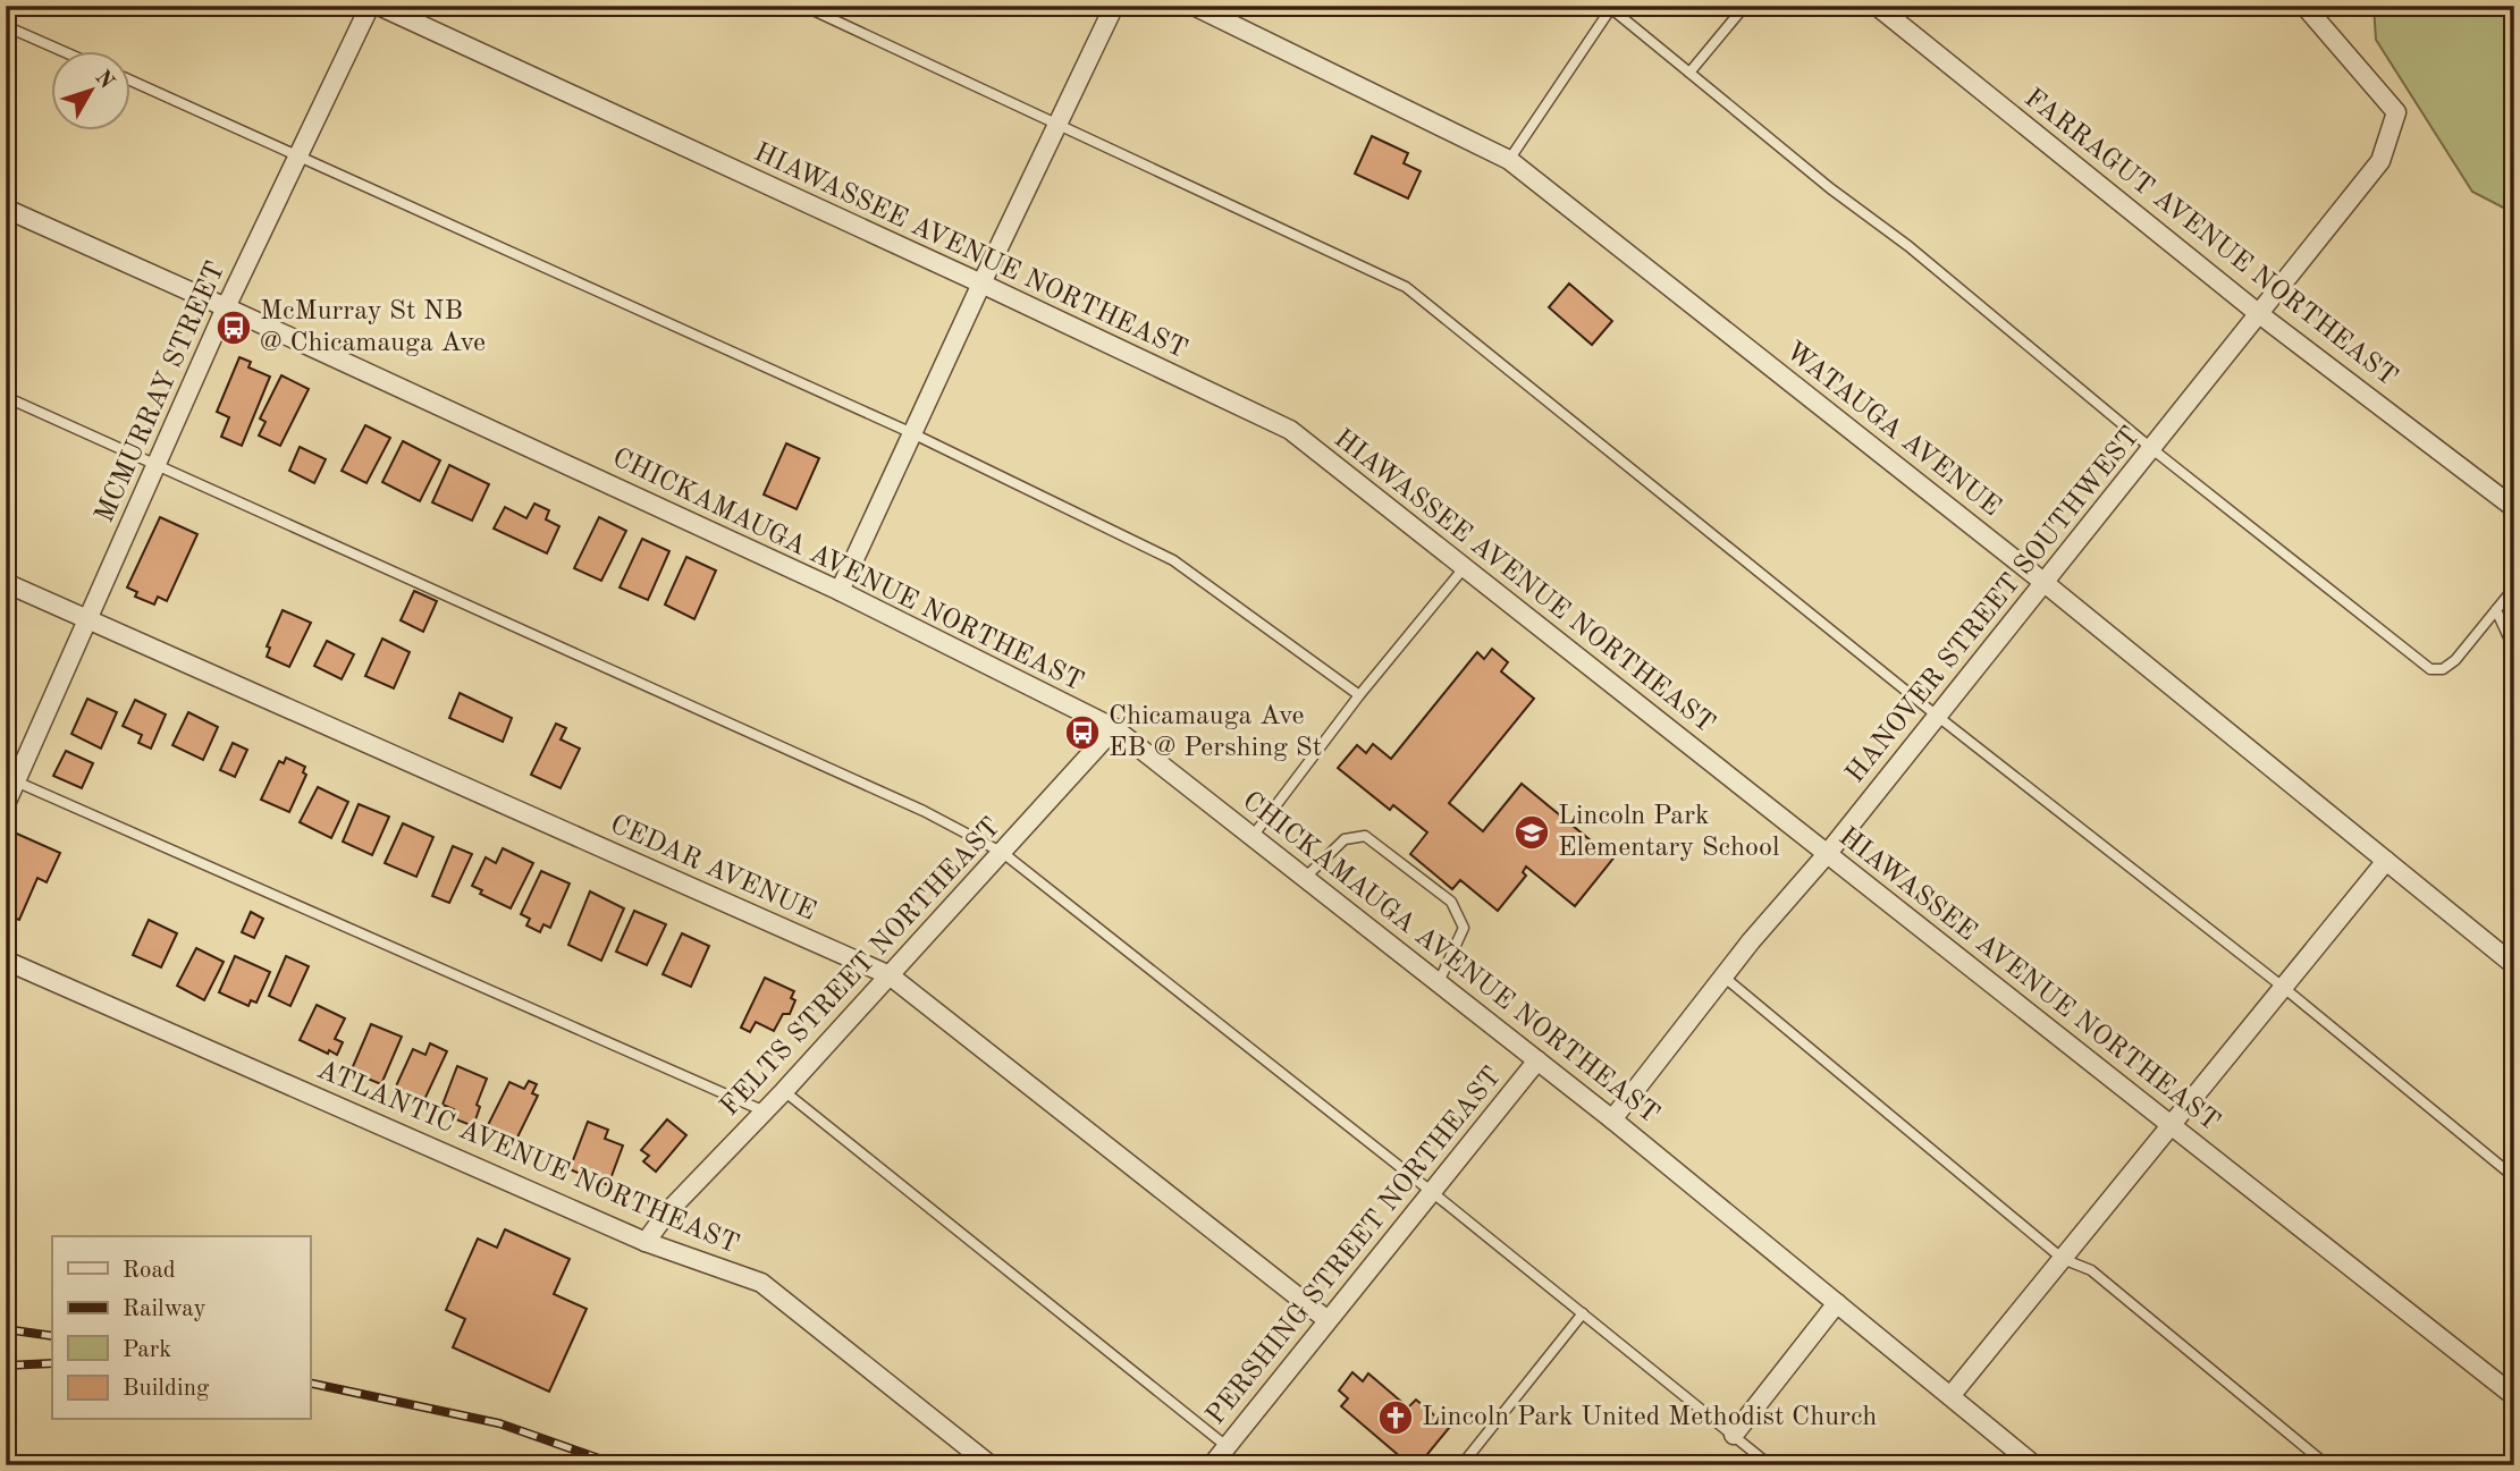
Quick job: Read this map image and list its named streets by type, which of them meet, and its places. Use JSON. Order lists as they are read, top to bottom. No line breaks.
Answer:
{"streets":{"street":["FARRAGUT AVENUE NORTHEAST","HIAWASSEE AVENUE NORTHEAST","MCMURRAY STREET","WATAUGA AVENUE","CHICKAMAUGA AVENUE NORTHEAST","HANOVER STREET SOUTHWEST","CEDAR AVENUE","FELTS STREET NORTHEAST","ATLANTIC AVENUE NORTHEAST","PERSHING STREET NORTHEAST"]},"crossings":[["FARRAGUT AVENUE NORTHEAST","HANOVER STREET SOUTHWEST"],["HIAWASSEE AVENUE NORTHEAST","HANOVER STREET SOUTHWEST"],["MCMURRAY STREET","CHICKAMAUGA AVENUE NORTHEAST"],["MCMURRAY STREET","CEDAR AVENUE"],["WATAUGA AVENUE","HANOVER STREET SOUTHWEST"],["CHICKAMAUGA AVENUE NORTHEAST","HANOVER STREET SOUTHWEST"],["CHICKAMAUGA AVENUE NORTHEAST","FELTS STREET NORTHEAST"],["CHICKAMAUGA AVENUE NORTHEAST","PERSHING STREET NORTHEAST"],["CEDAR AVENUE","FELTS STREET NORTHEAST"],["CEDAR AVENUE","PERSHING STREET NORTHEAST"],["FELTS STREET NORTHEAST","ATLANTIC AVENUE NORTHEAST"]],"places":{"bus stop":["McMurray St NB @ Chicamauga Ave","Chicamauga Ave EB @ Pershing St"],"school or university":["Lincoln Park Elementary School"],"church":["Lincoln Park United Methodist Church"]},"legend":["Road","Railway","Park","Building"],"north":"top right"}
